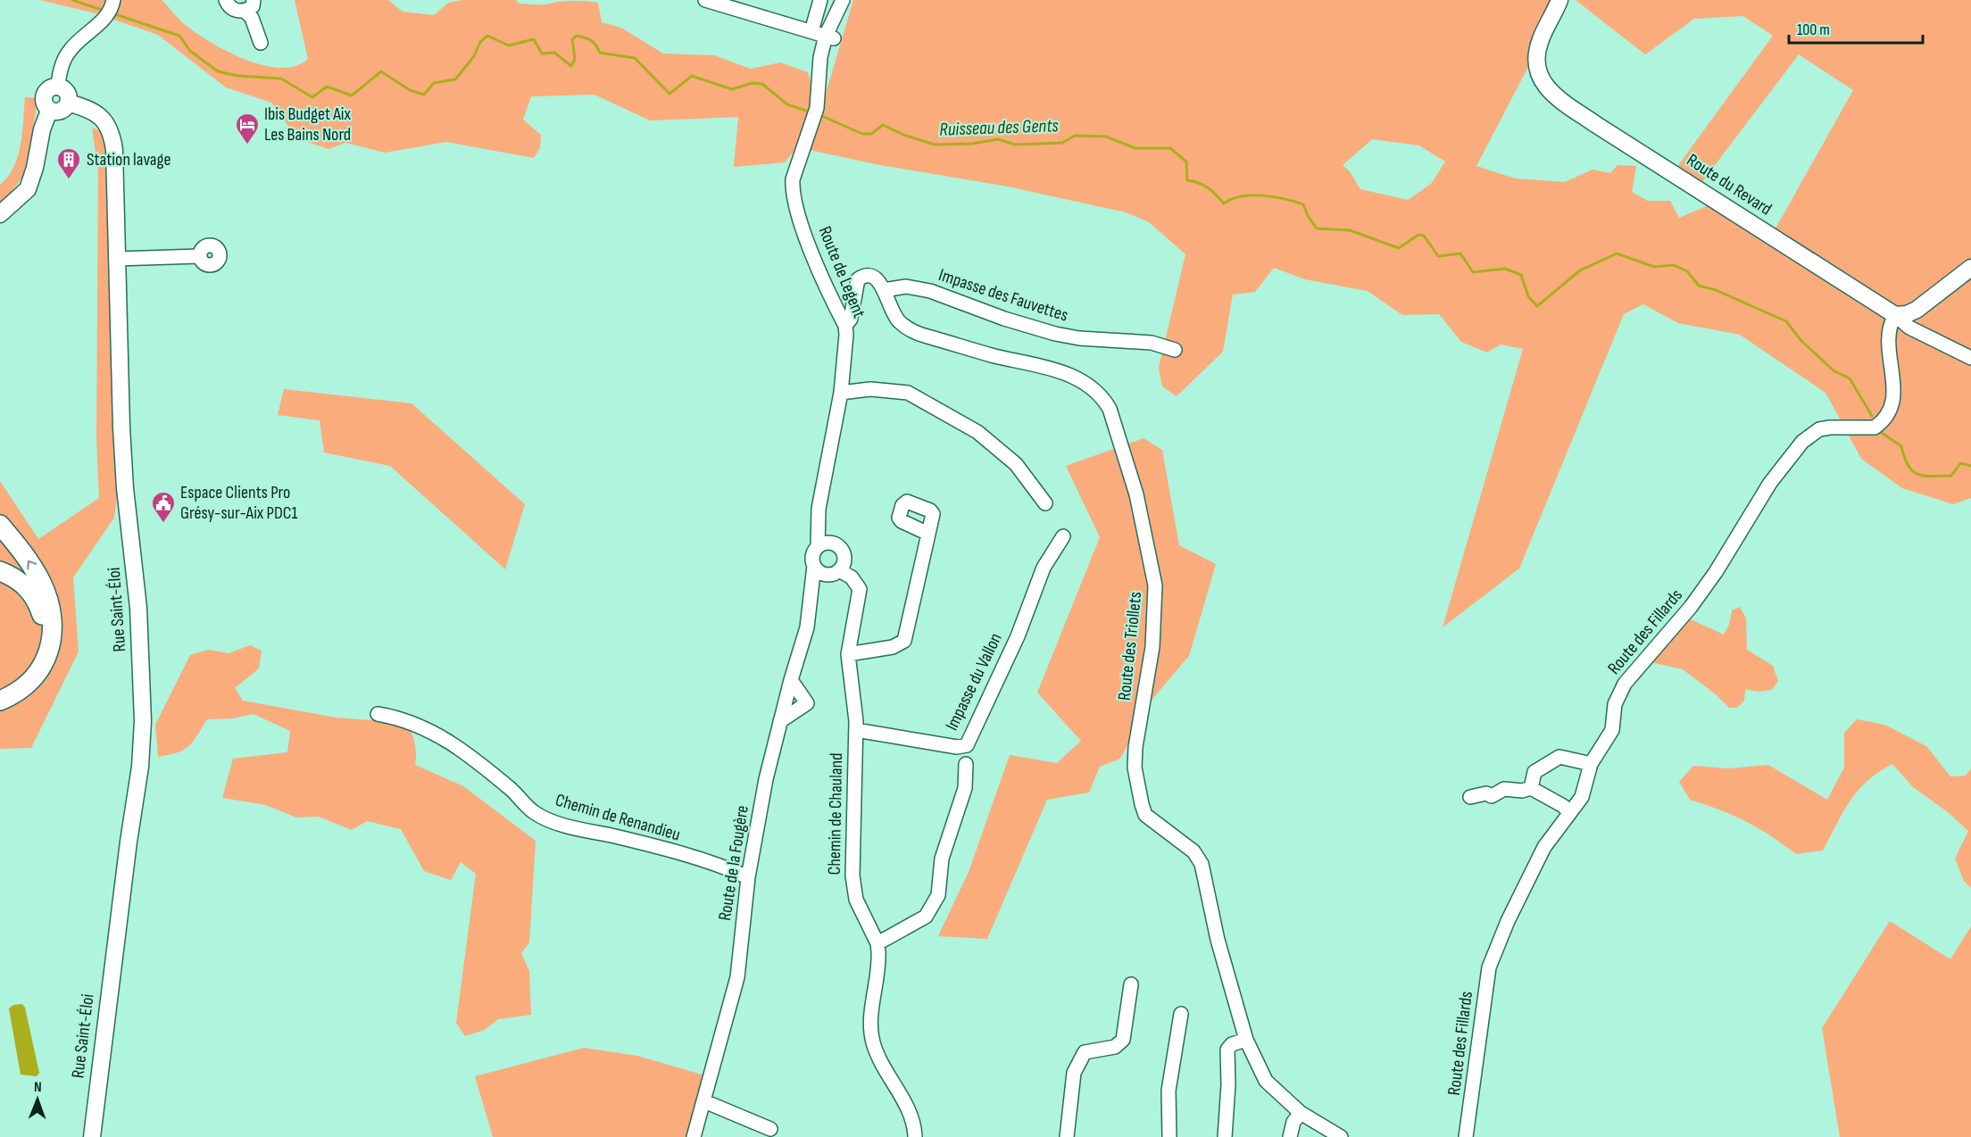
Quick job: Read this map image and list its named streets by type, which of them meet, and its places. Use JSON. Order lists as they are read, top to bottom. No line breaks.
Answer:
{"streets":{"main road":["Route du Revard","Rue Saint-Éloi"],"street":["Route de Legent","Impasse des Fauvettes","Route des Fillards","Route des Triollets","Impasse du Vallon","Chemin de Chauland","Chemin de Renandieu","Route de la Fougère"]},"crossings":[["Route du Revard","Route des Fillards"],["Route de Legent","Chemin de Chauland"],["Route de Legent","Route de la Fougère"],["Impasse des Fauvettes","Route des Triollets"],["Impasse du Vallon","Chemin de Chauland"],["Chemin de Chauland","Route de la Fougère"],["Chemin de Renandieu","Route de la Fougère"]],"water":["Ruisseau des Gents"],"places":{"hotel":["Ibis Budget Aix Les Bains Nord"],"building":["Station lavage"],"public building":["Espace Clients Pro Grésy-sur-Aix PDC1"]},"scale_bar":"100 m","north":"top"}
